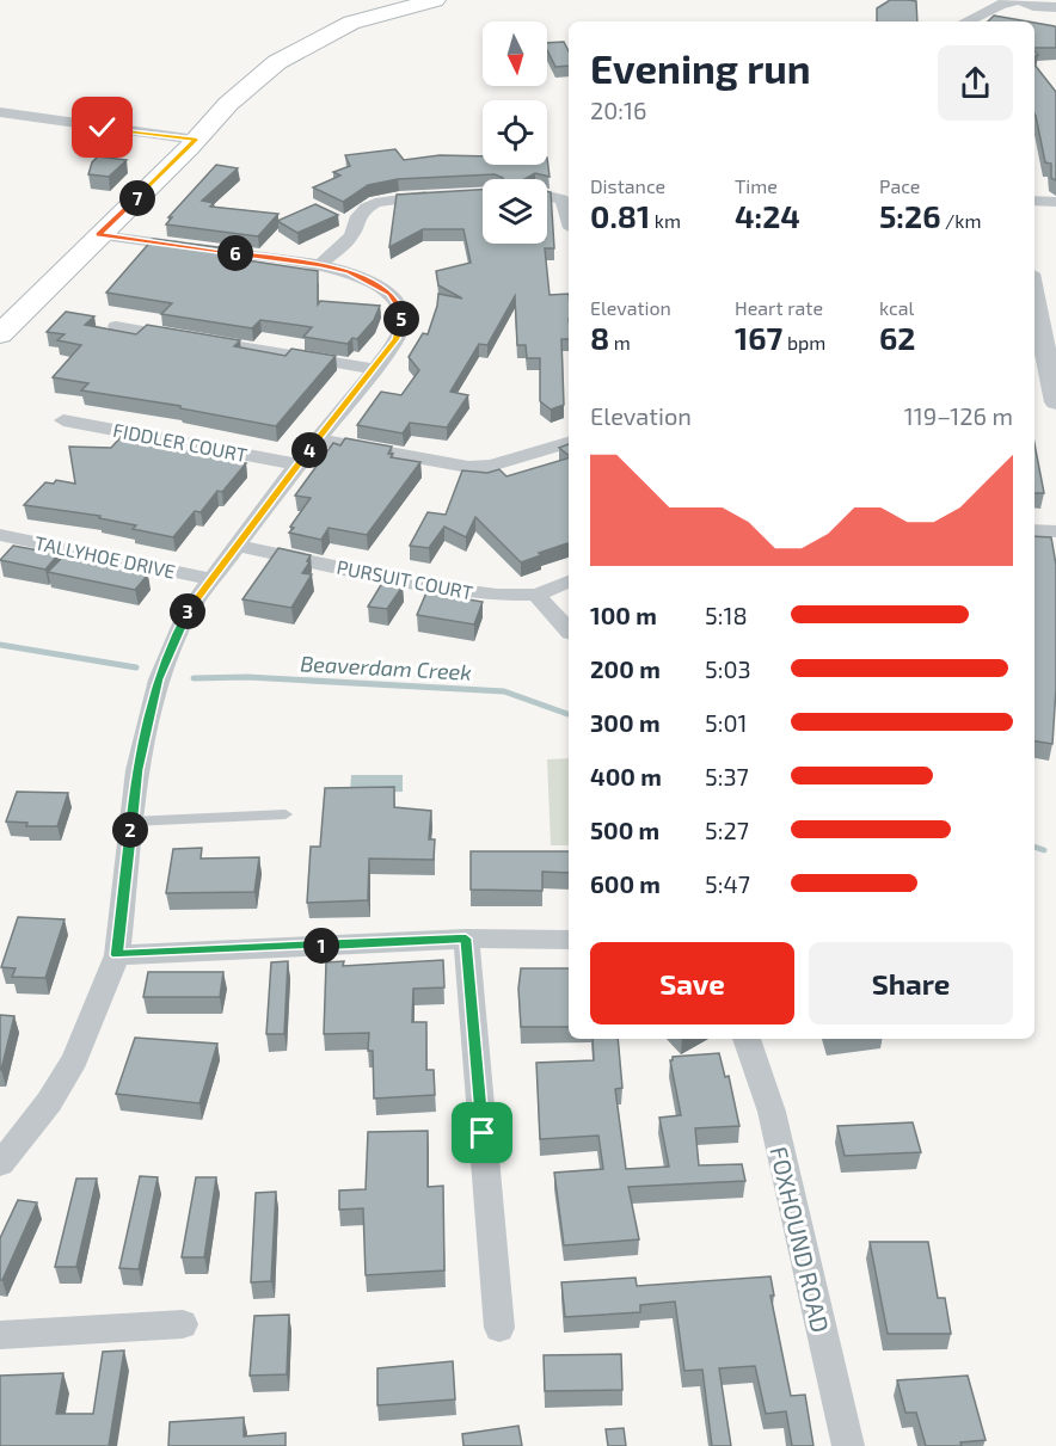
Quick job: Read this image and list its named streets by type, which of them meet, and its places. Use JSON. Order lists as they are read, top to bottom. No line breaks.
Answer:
{"streets":{"street":["FIDDLER COURT","TALLYHOE DRIVE","PURSUIT COURT","FOXHOUND ROAD"]},"water":["Beaverdam Creek"],"north":"bottom","page":{"heading":["Evening run","20:16"],"stats":[["Distance","0.81 km"],["Time","4:24"],["Pace","5:26 /km"],["Elevation","8 m"],["Heart rate","167 bpm"],["kcal","62"]],"pins":["7","6","5","4","3","2","1"],"chart":["Elevation","119–126 m"],"list":[{"name":"100 m","note":"5:18"},{"name":"200 m","note":"5:03"},{"name":"300 m","note":"5:01"},{"name":"400 m","note":"5:37"},{"name":"500 m","note":"5:27"},{"name":"600 m","note":"5:47"}],"buttons":["Save","Share"]}}
